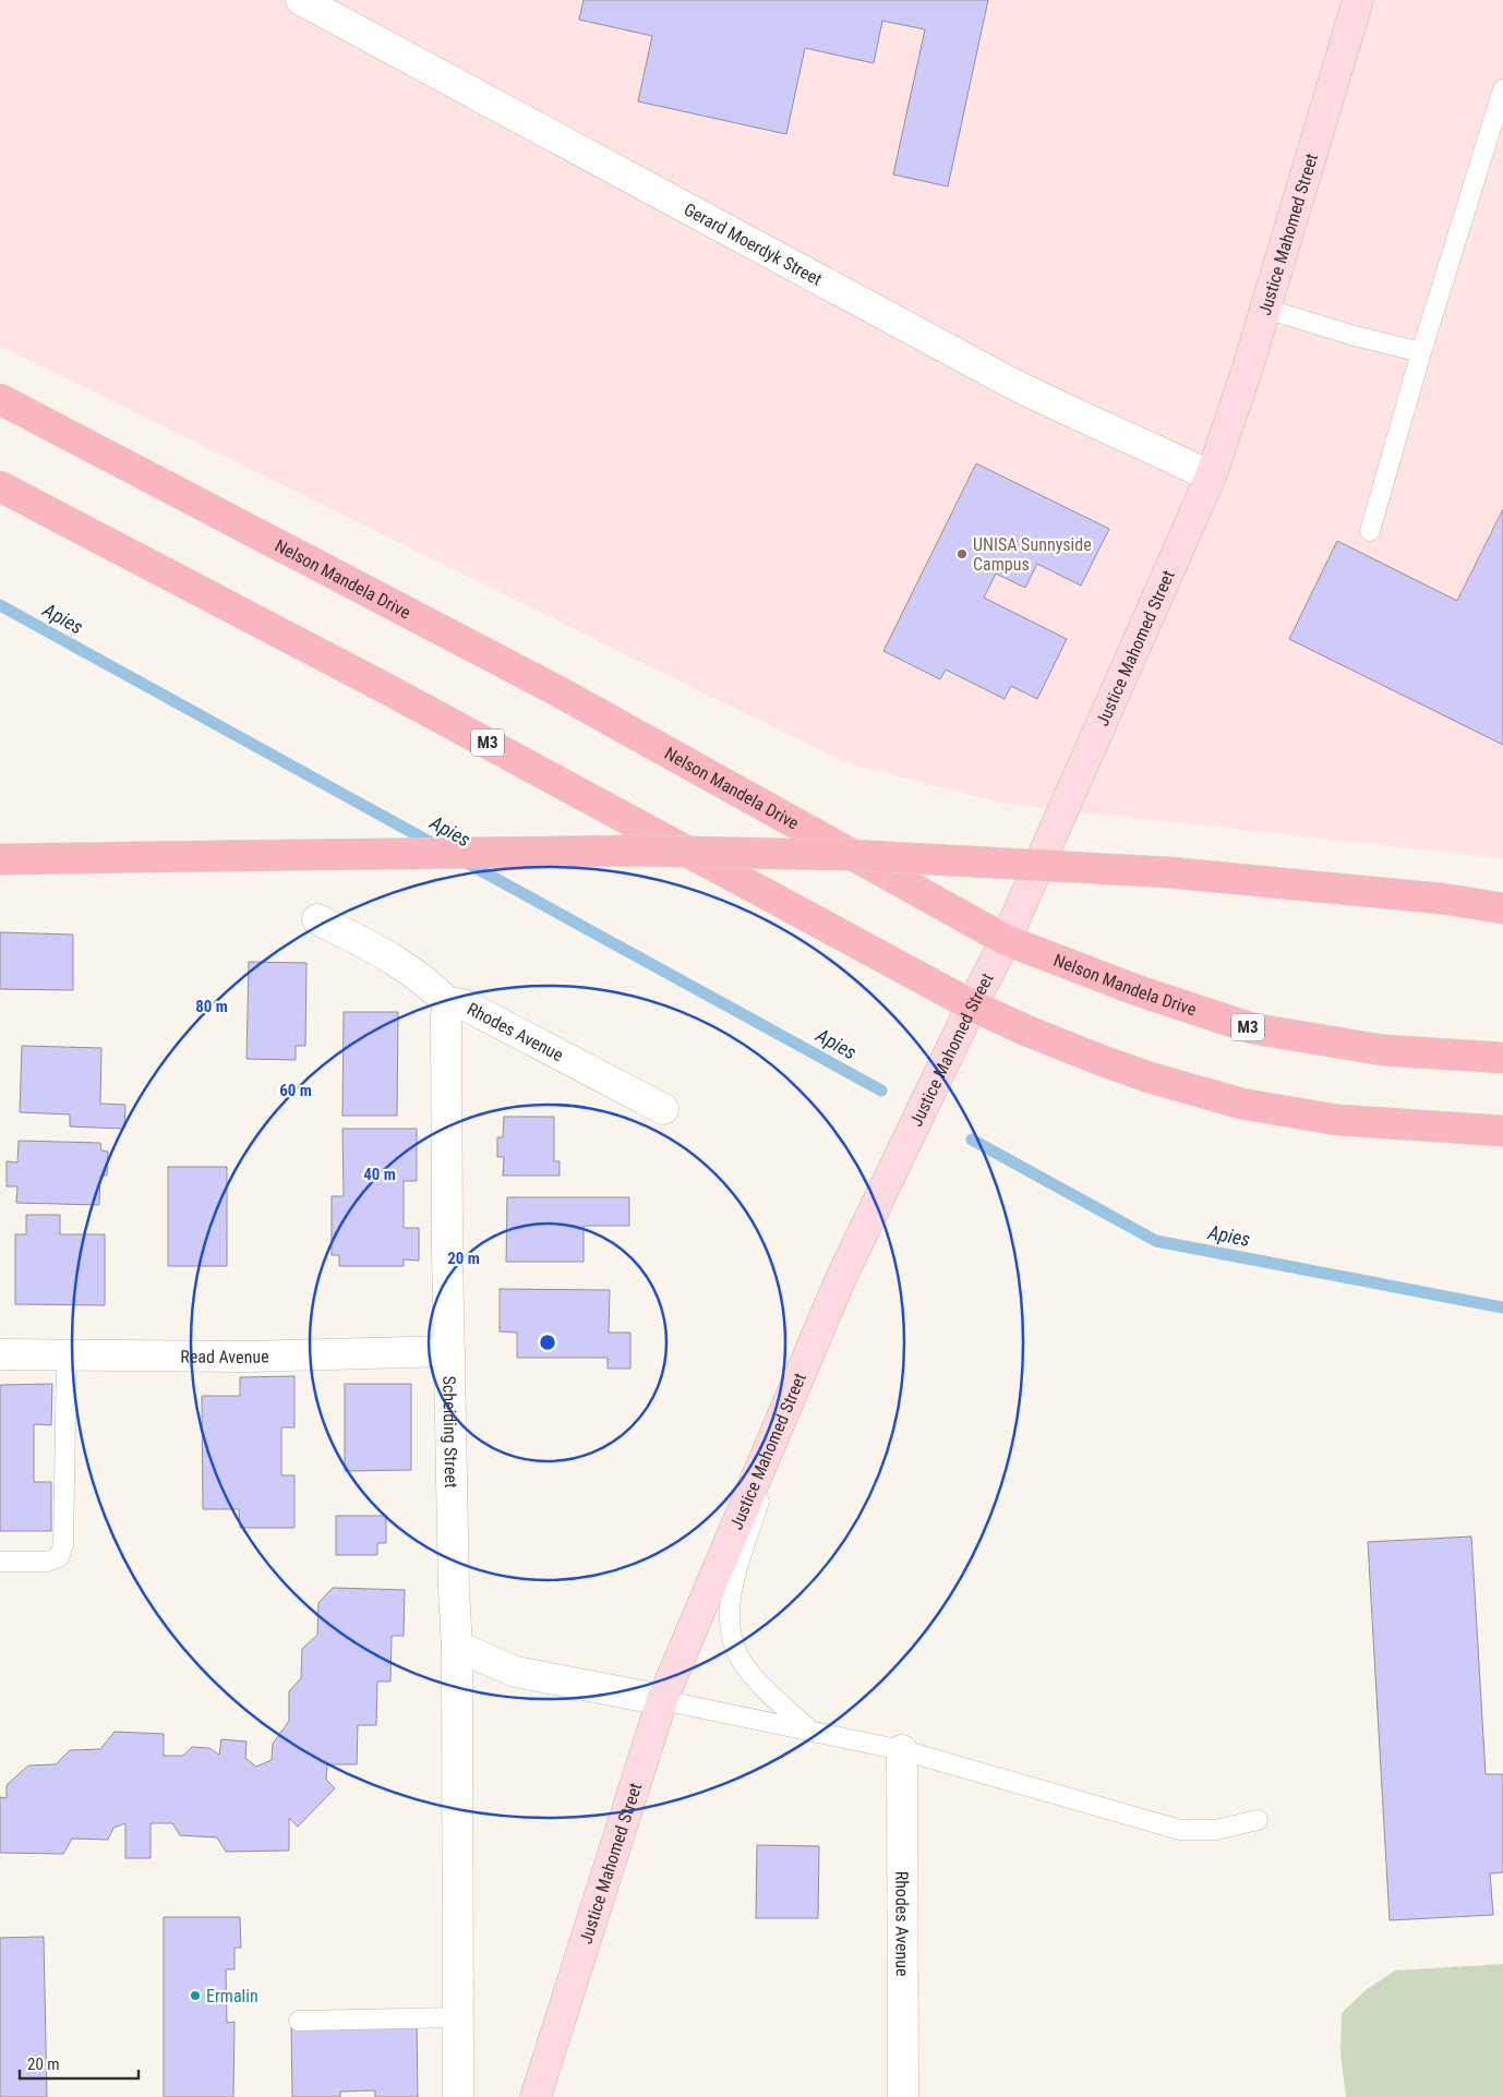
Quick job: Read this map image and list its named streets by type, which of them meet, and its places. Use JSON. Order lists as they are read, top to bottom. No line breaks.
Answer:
{"streets":{"main road":["Justice Mahomed Street","Nelson Mandela Drive","M3"],"street":["Gerard Moerdyk Street","Rhodes Avenue","Read Avenue","Scheiding Street"]},"crossings":[["Justice Mahomed Street","Gerard Moerdyk Street"],["Justice Mahomed Street","Nelson Mandela Drive"],["Justice Mahomed Street","M3"],["Rhodes Avenue","Scheiding Street"],["Read Avenue","Scheiding Street"]],"water":["Apies"],"places":["UNISA Sunnyside Campus","Ermalin"],"scale_bar":"20 m","rings":["80 m","60 m","40 m","20 m"]}
